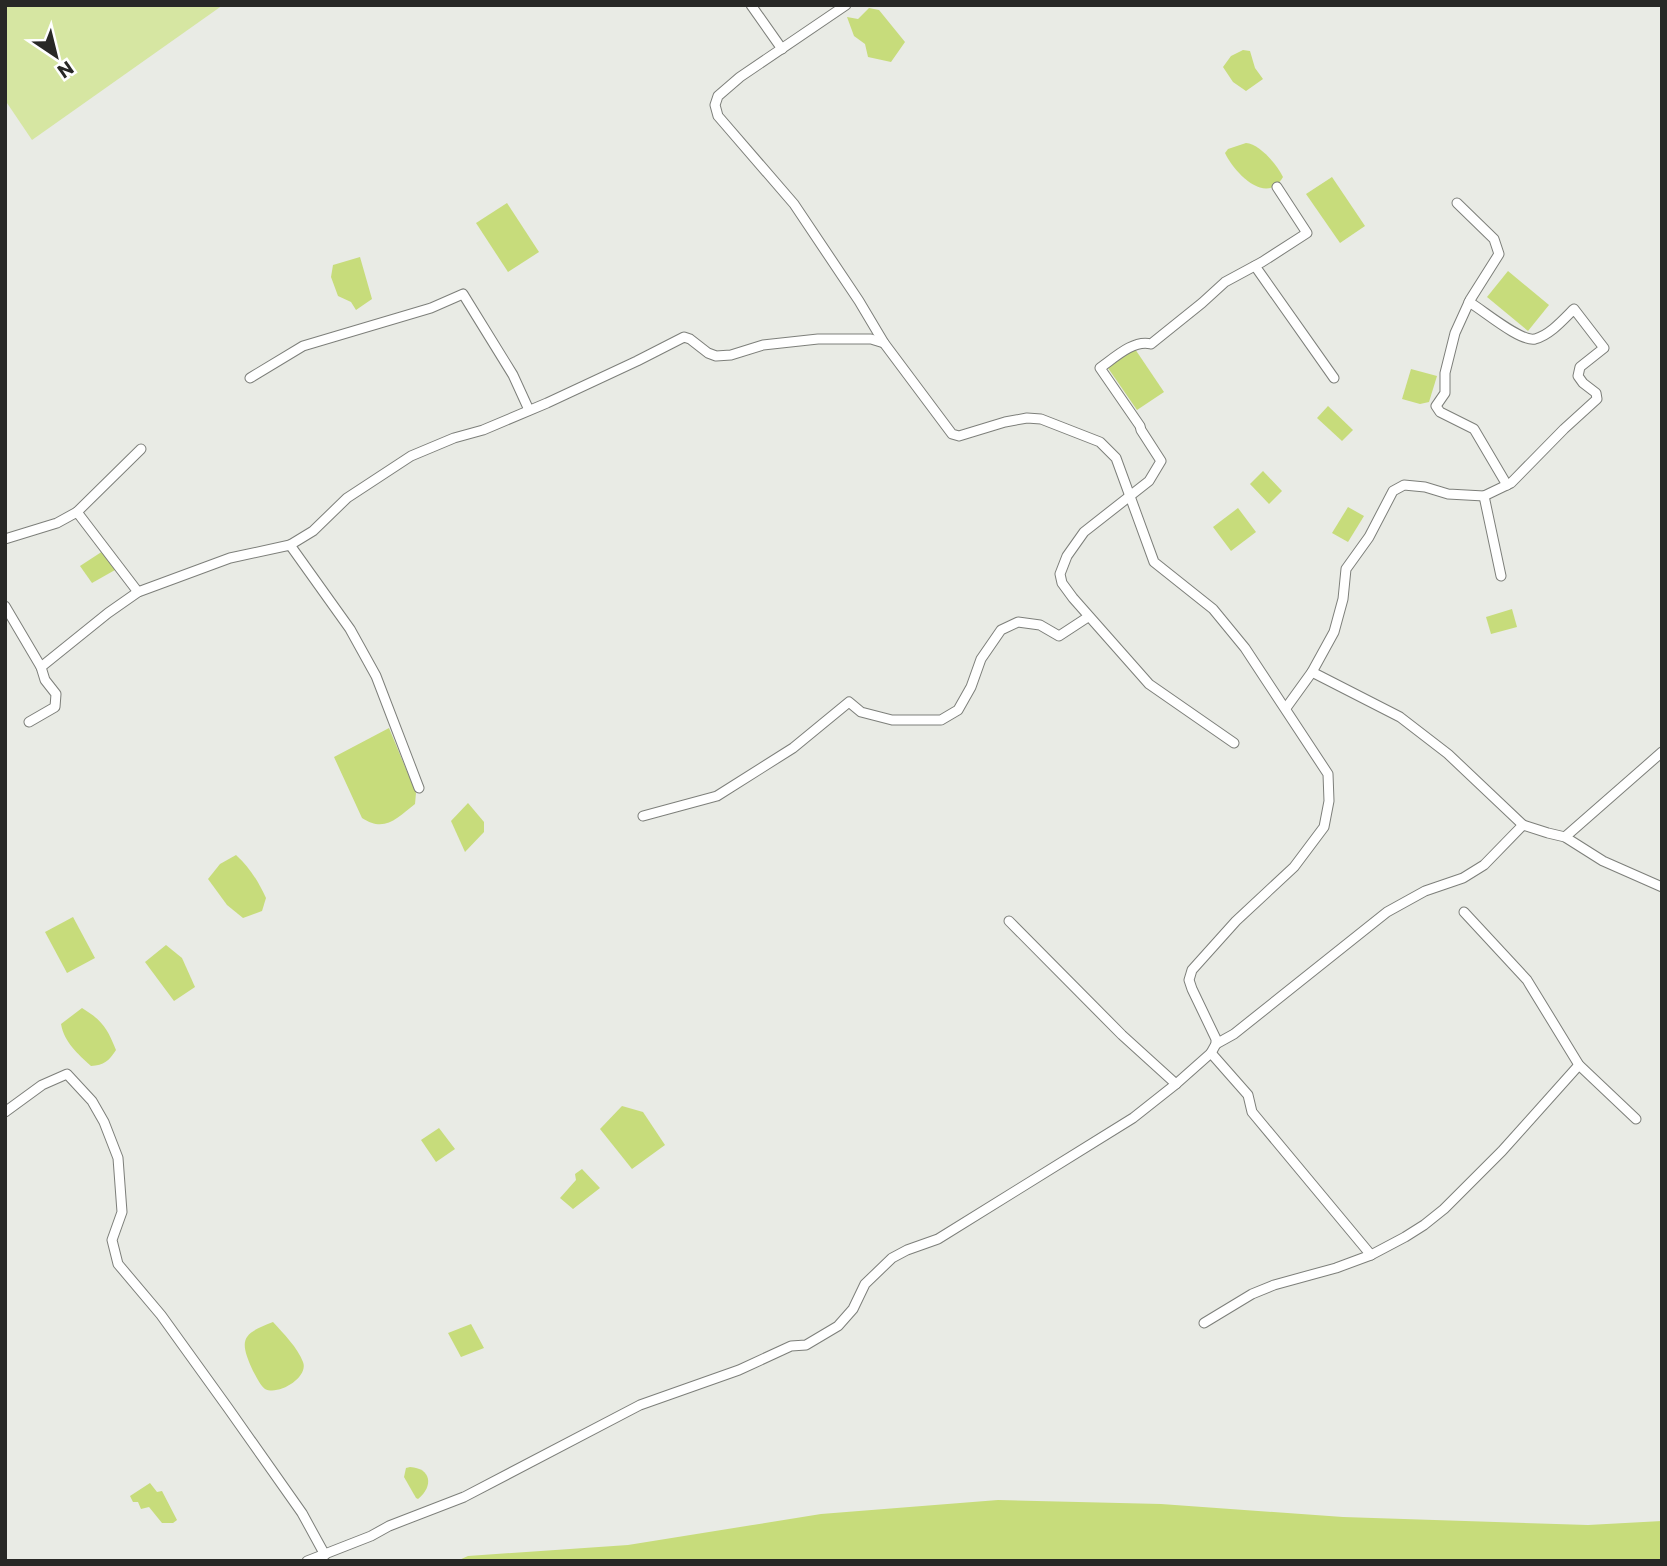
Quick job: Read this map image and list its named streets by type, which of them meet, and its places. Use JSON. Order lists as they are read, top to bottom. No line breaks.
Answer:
{"north":"bottom right"}
